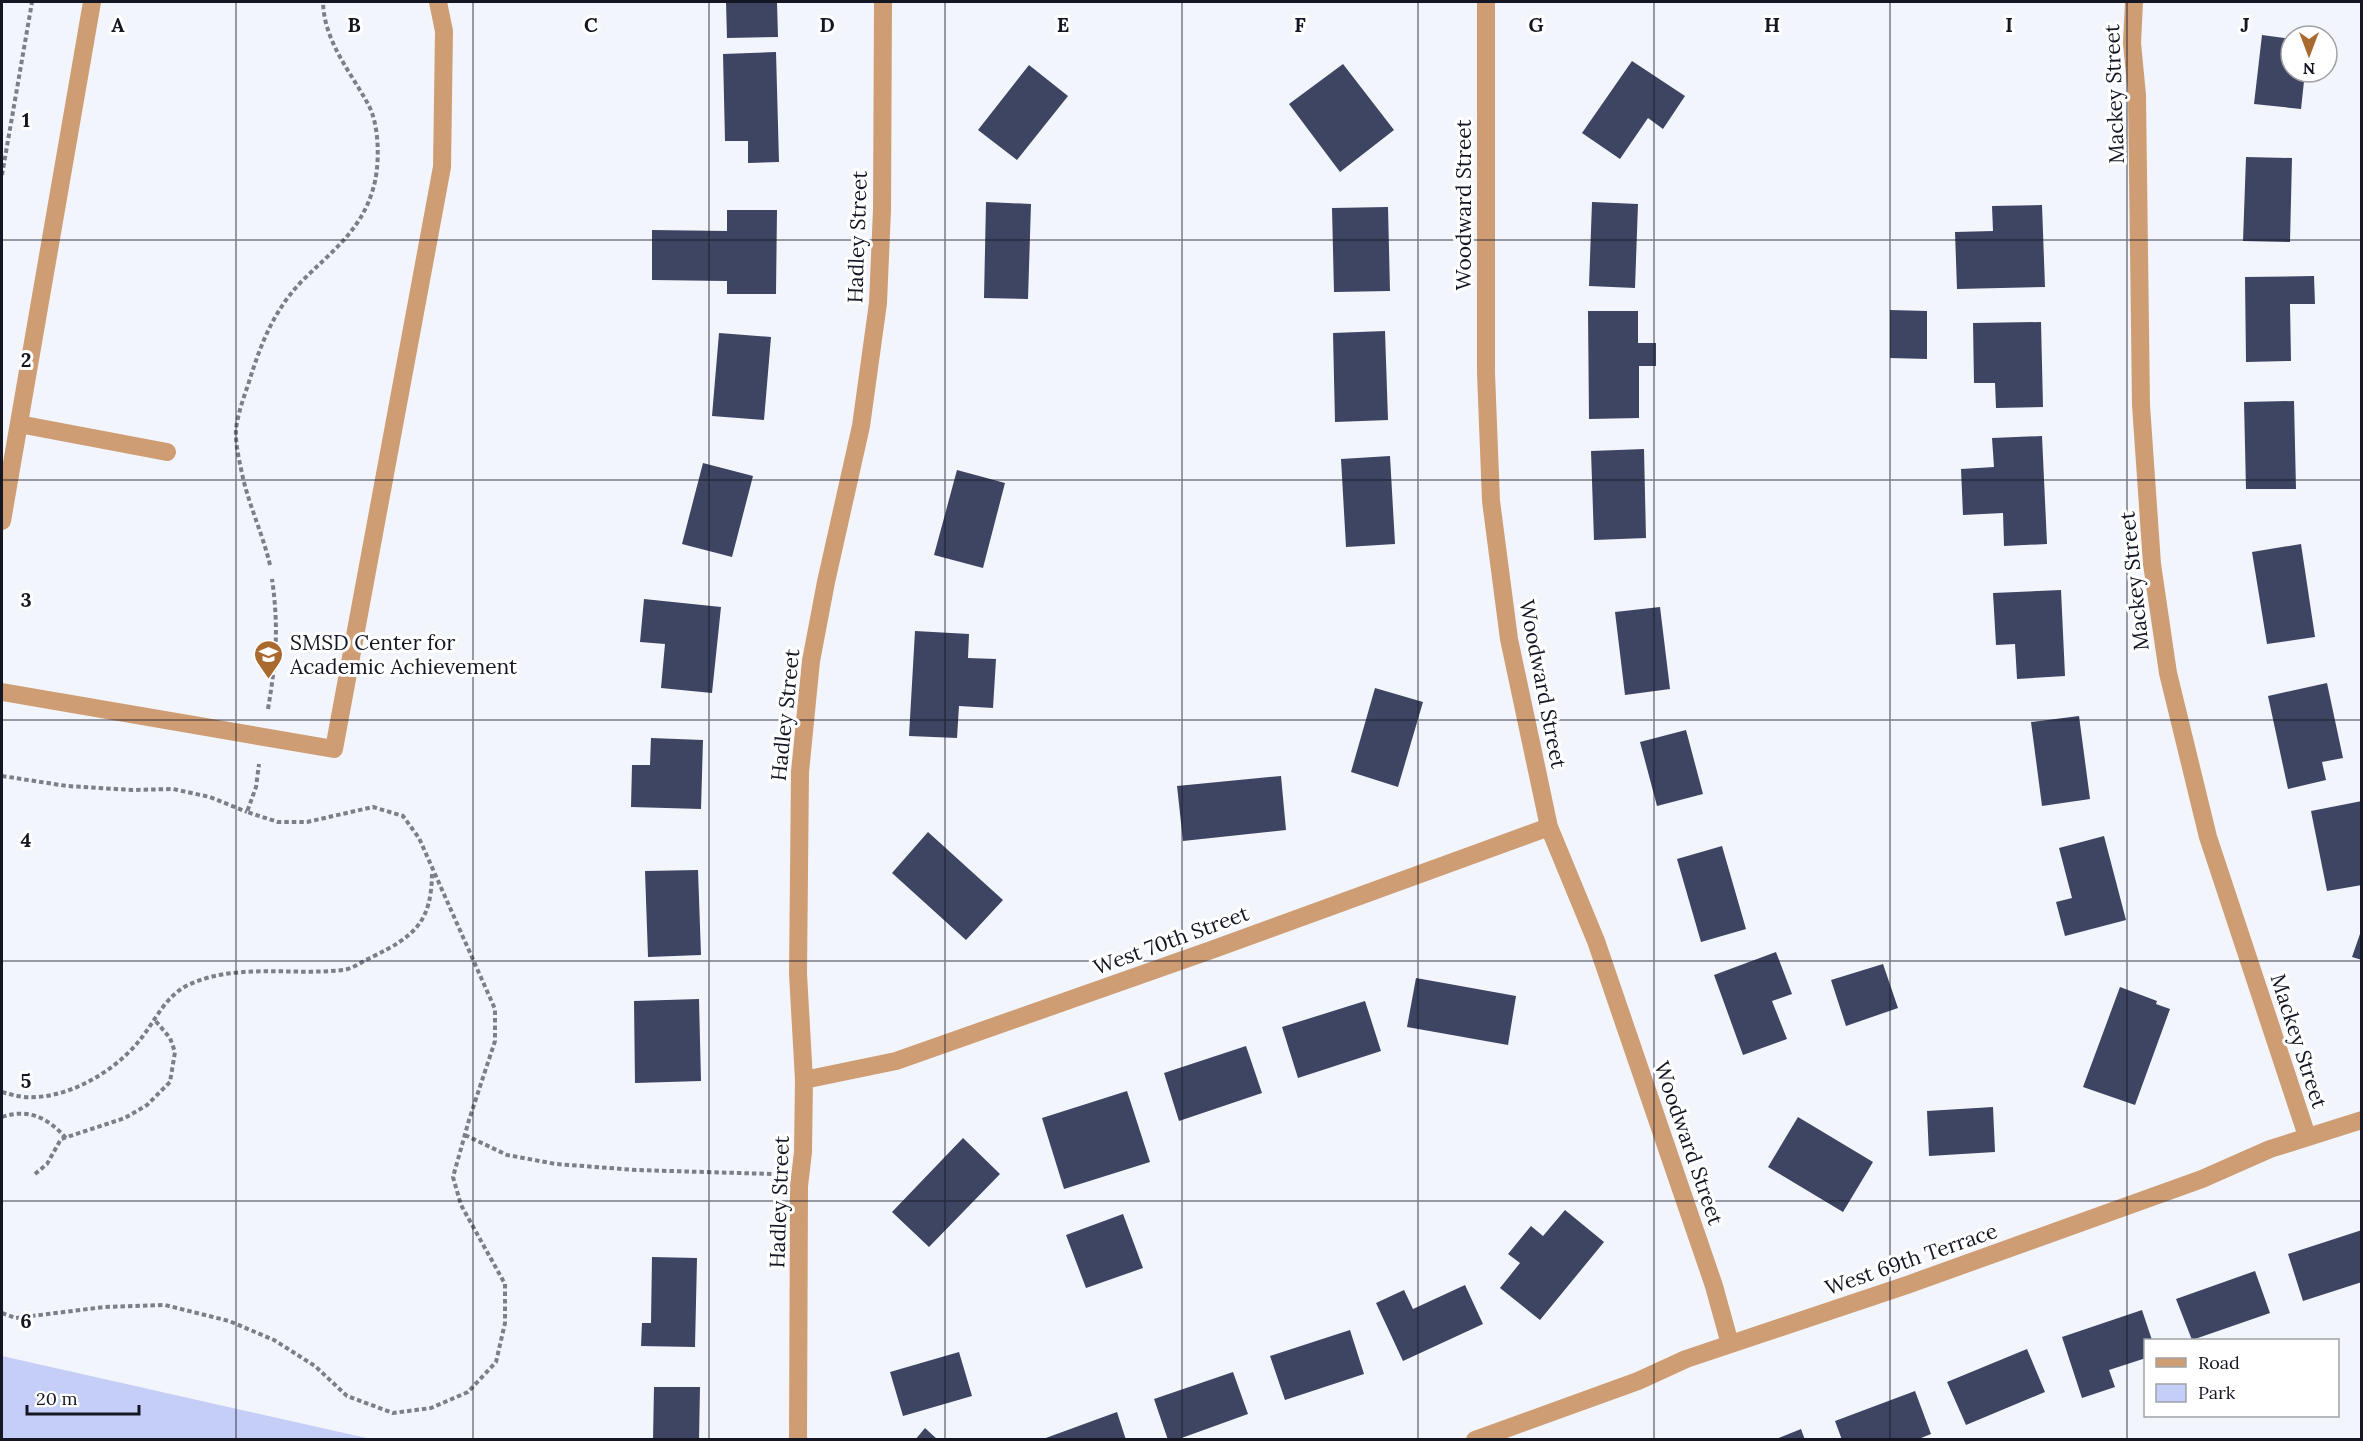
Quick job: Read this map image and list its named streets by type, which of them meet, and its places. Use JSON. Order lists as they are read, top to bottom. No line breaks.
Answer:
{"streets":{"street":["Mackey Street","Woodward Street","Hadley Street","West 70th Street","West 69th Terrace"]},"crossings":[["Mackey Street","West 69th Terrace"],["Woodward Street","West 70th Street"],["Woodward Street","West 69th Terrace"],["Hadley Street","West 70th Street"]],"places":{"school or university":["SMSD Center for Academic Achievement"]},"legend":["Road","Park"],"scale_bar":"20 m","north":"bottom","grid":{"columns":["A","B","C","D","E","F","G","H","I","J"],"rows":["1","2","3","4","5","6"]}}
